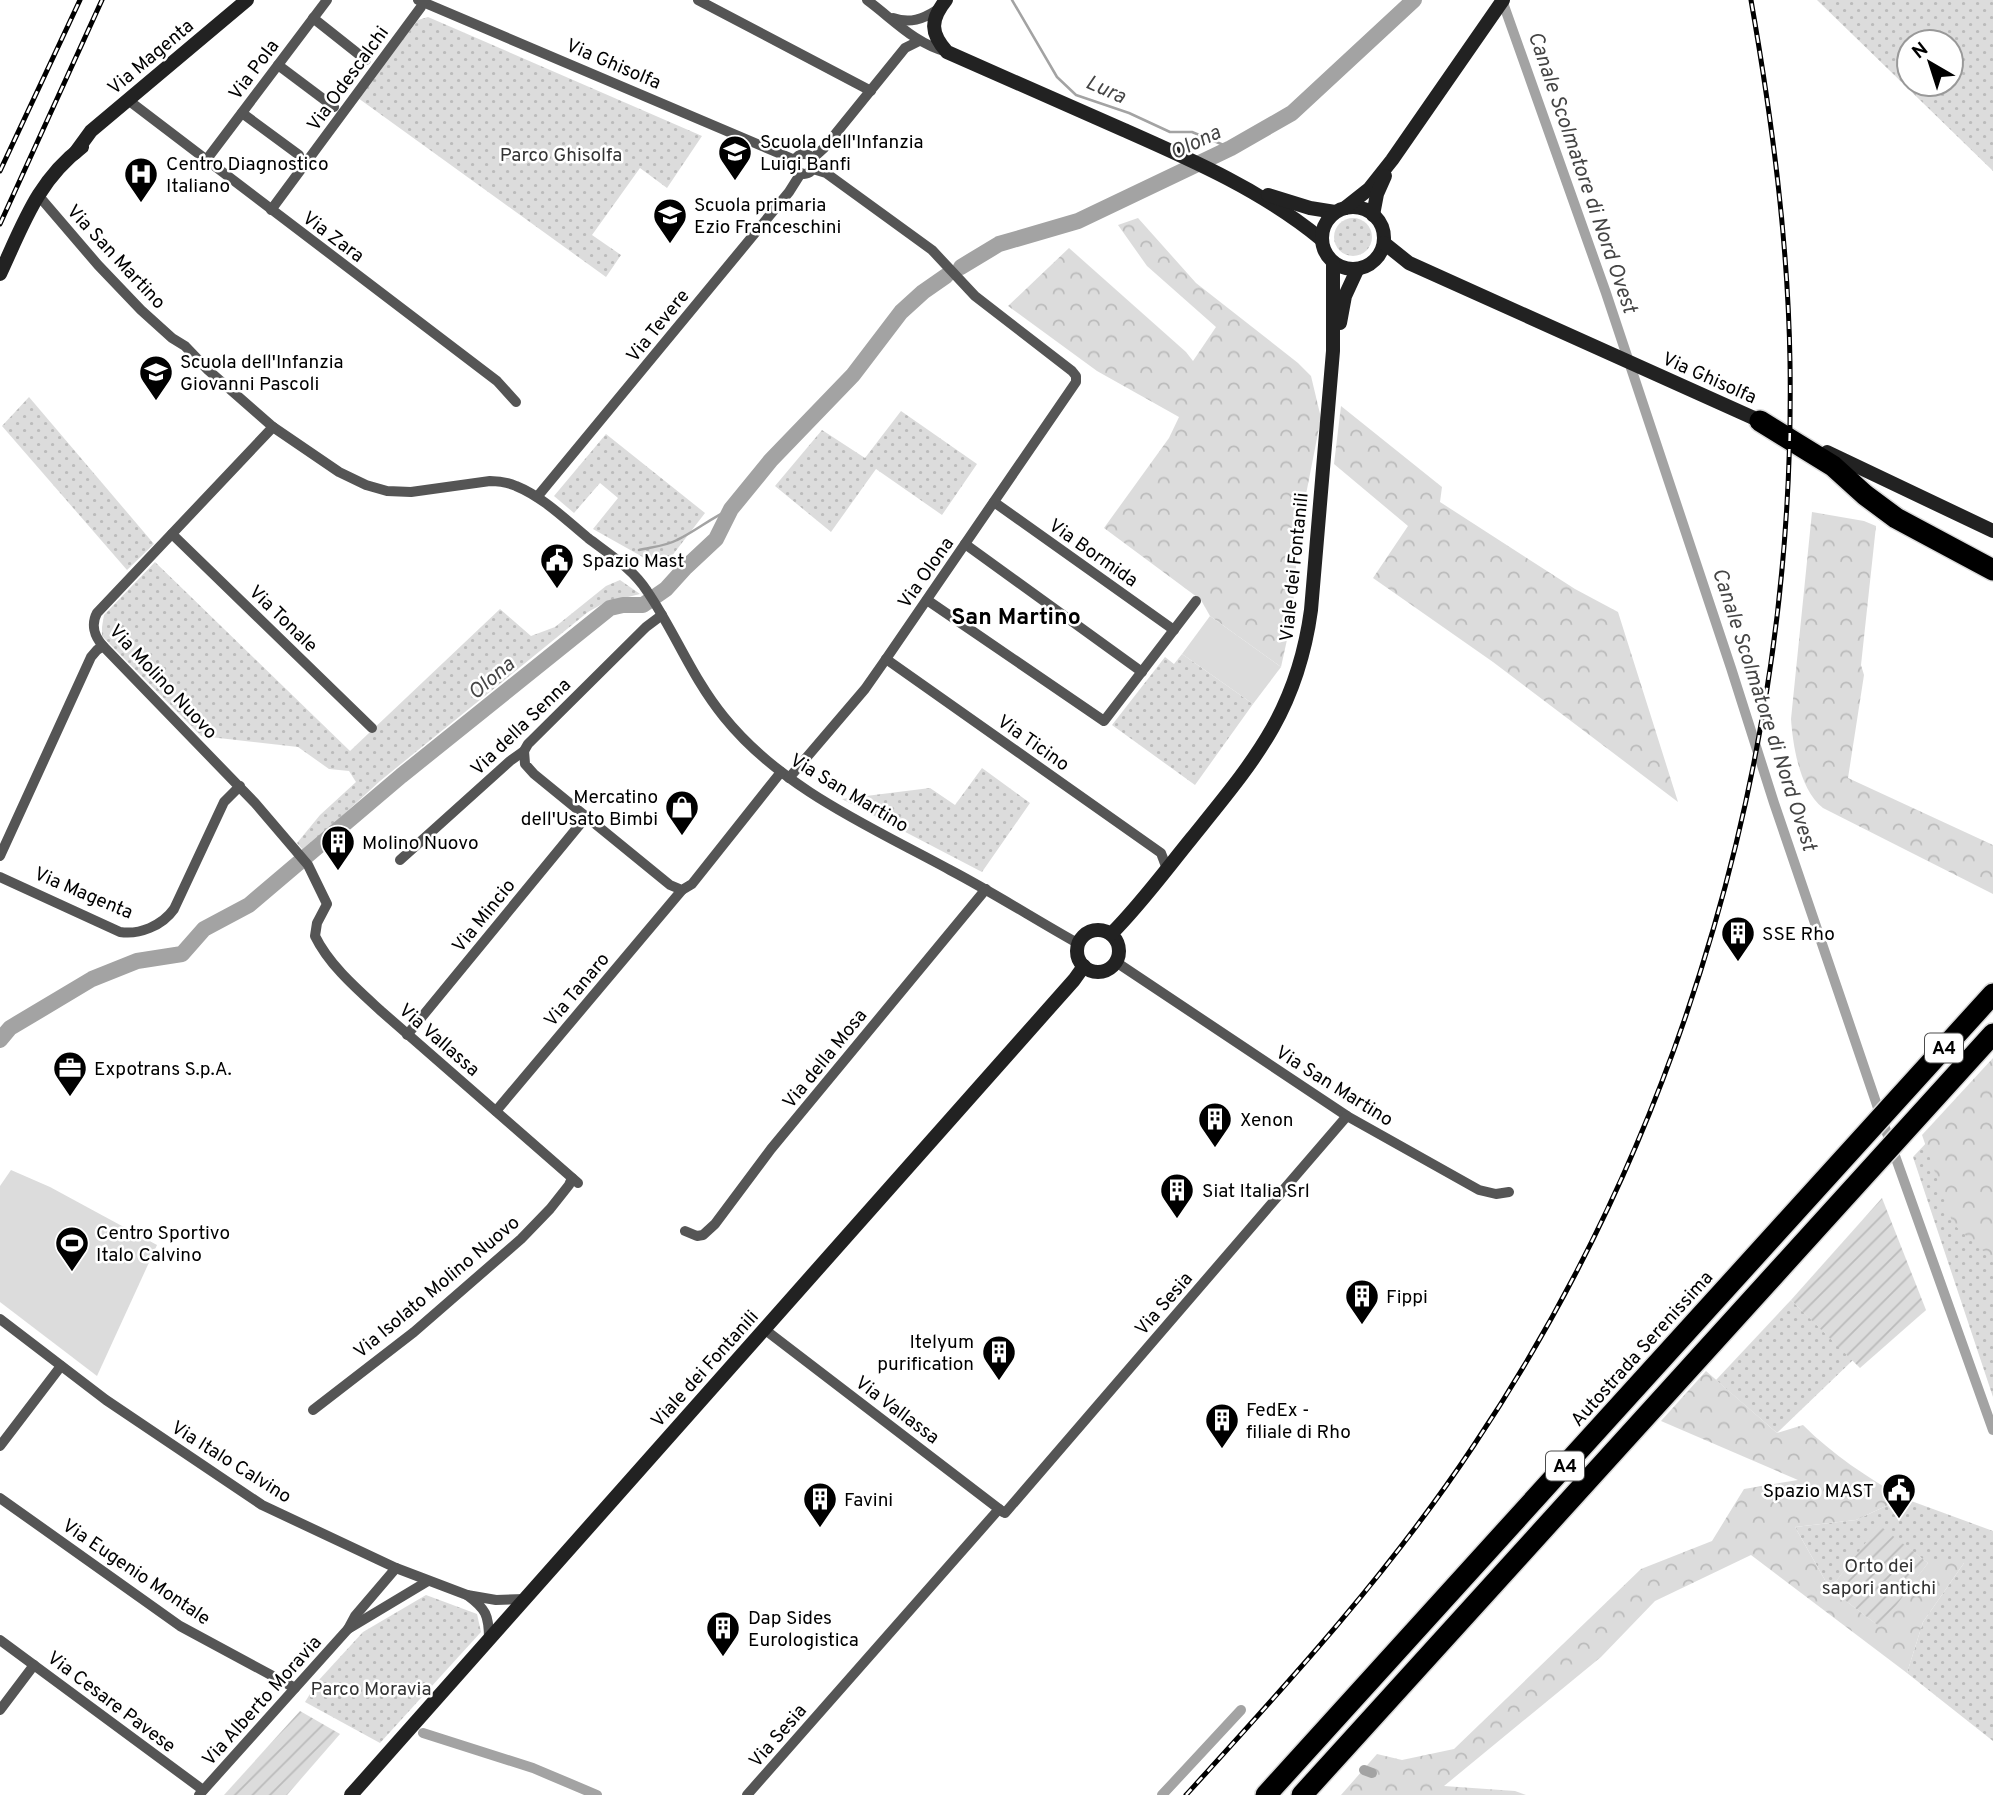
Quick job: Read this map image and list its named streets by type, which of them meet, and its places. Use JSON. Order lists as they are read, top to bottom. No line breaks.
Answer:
{"streets":{"highway":["A4","Autostrada Serenissima"],"main road":["Via Magenta","Via Ghisolfa","Viale dei Fontanili"],"street":["Via Pola","Via Odescalchi","Via Zara","Via San Martino","Via Tevere","Via Bormida","Via Olona","Via Tonale","Via Molino Nuovo","Via della Senna","Via Ticino","Via Mincio","Via Tanaro","Via Vallassa","Via della Mosa","Via Isolato Molino Nuovo","Via Sesia","Via Italo Calvino","Via Eugenio Montale","Via Alberto Moravia","Via Cesare Pavese"]},"crossings":[["Via Magenta","Via Zara"],["Via Magenta","Via San Martino"],["Via Magenta","Via Molino Nuovo"],["Via Ghisolfa","Via Odescalchi"],["Via Ghisolfa","Via Tevere"],["Via Ghisolfa","Viale dei Fontanili"],["Via Ghisolfa","Via Olona"],["Via Pola","Via Zara"],["Via Odescalchi","Via Zara"],["Via San Martino","Via Tevere"],["Via San Martino","Viale dei Fontanili"],["Via San Martino","Via Olona"],["Via San Martino","Via Molino Nuovo"],["Via San Martino","Via della Senna"],["Via San Martino","Via Tanaro"],["Via San Martino","Via della Mosa"],["Via San Martino","Via Sesia"],["Via Tevere","Via Olona"],["Via Bormida","Via Olona"],["Viale dei Fontanili","Via Vallassa"],["Viale dei Fontanili","Via Italo Calvino"],["Via Olona","Via Ticino"],["Via Olona","Via Tanaro"],["Via Tonale","Via Molino Nuovo"],["Via Molino Nuovo","Via Vallassa"],["Via Mincio","Via Vallassa"],["Via Tanaro","Via Vallassa"],["Via Vallassa","Via Isolato Molino Nuovo"],["Via Vallassa","Via Sesia"],["Via Italo Calvino","Via Alberto Moravia"],["Via Eugenio Montale","Via Alberto Moravia"],["Via Alberto Moravia","Via Cesare Pavese"]],"districts":["San Martino"],"water":["Lura","Olona","Canale Scolmatore di Nord Ovest"],"parks":["Parco Ghisolfa","Orto dei sapori antichi","Parco Moravia"],"places":{"school or university":["Scuola dell'Infanzia Luigi Banfi","Scuola primaria Ezio Franceschini","Scuola dell'Infanzia Giovanni Pascoli"],"hospital":["Centro Diagnostico Italiano"],"public building":["Spazio Mast","Spazio MAST"],"shop":["Mercatino dell'Usato Bimbi"],"building":["Molino Nuovo","SSE Rho","Xenon","Siat Italia Srl","Fippi","Itelyum purification","FedEx - filiale di Rho","Favini","Dap Sides Eurologistica"],"office":["Expotrans S.p.A."],"sports":["Centro Sportivo Italo Calvino"]},"north":"top left"}
